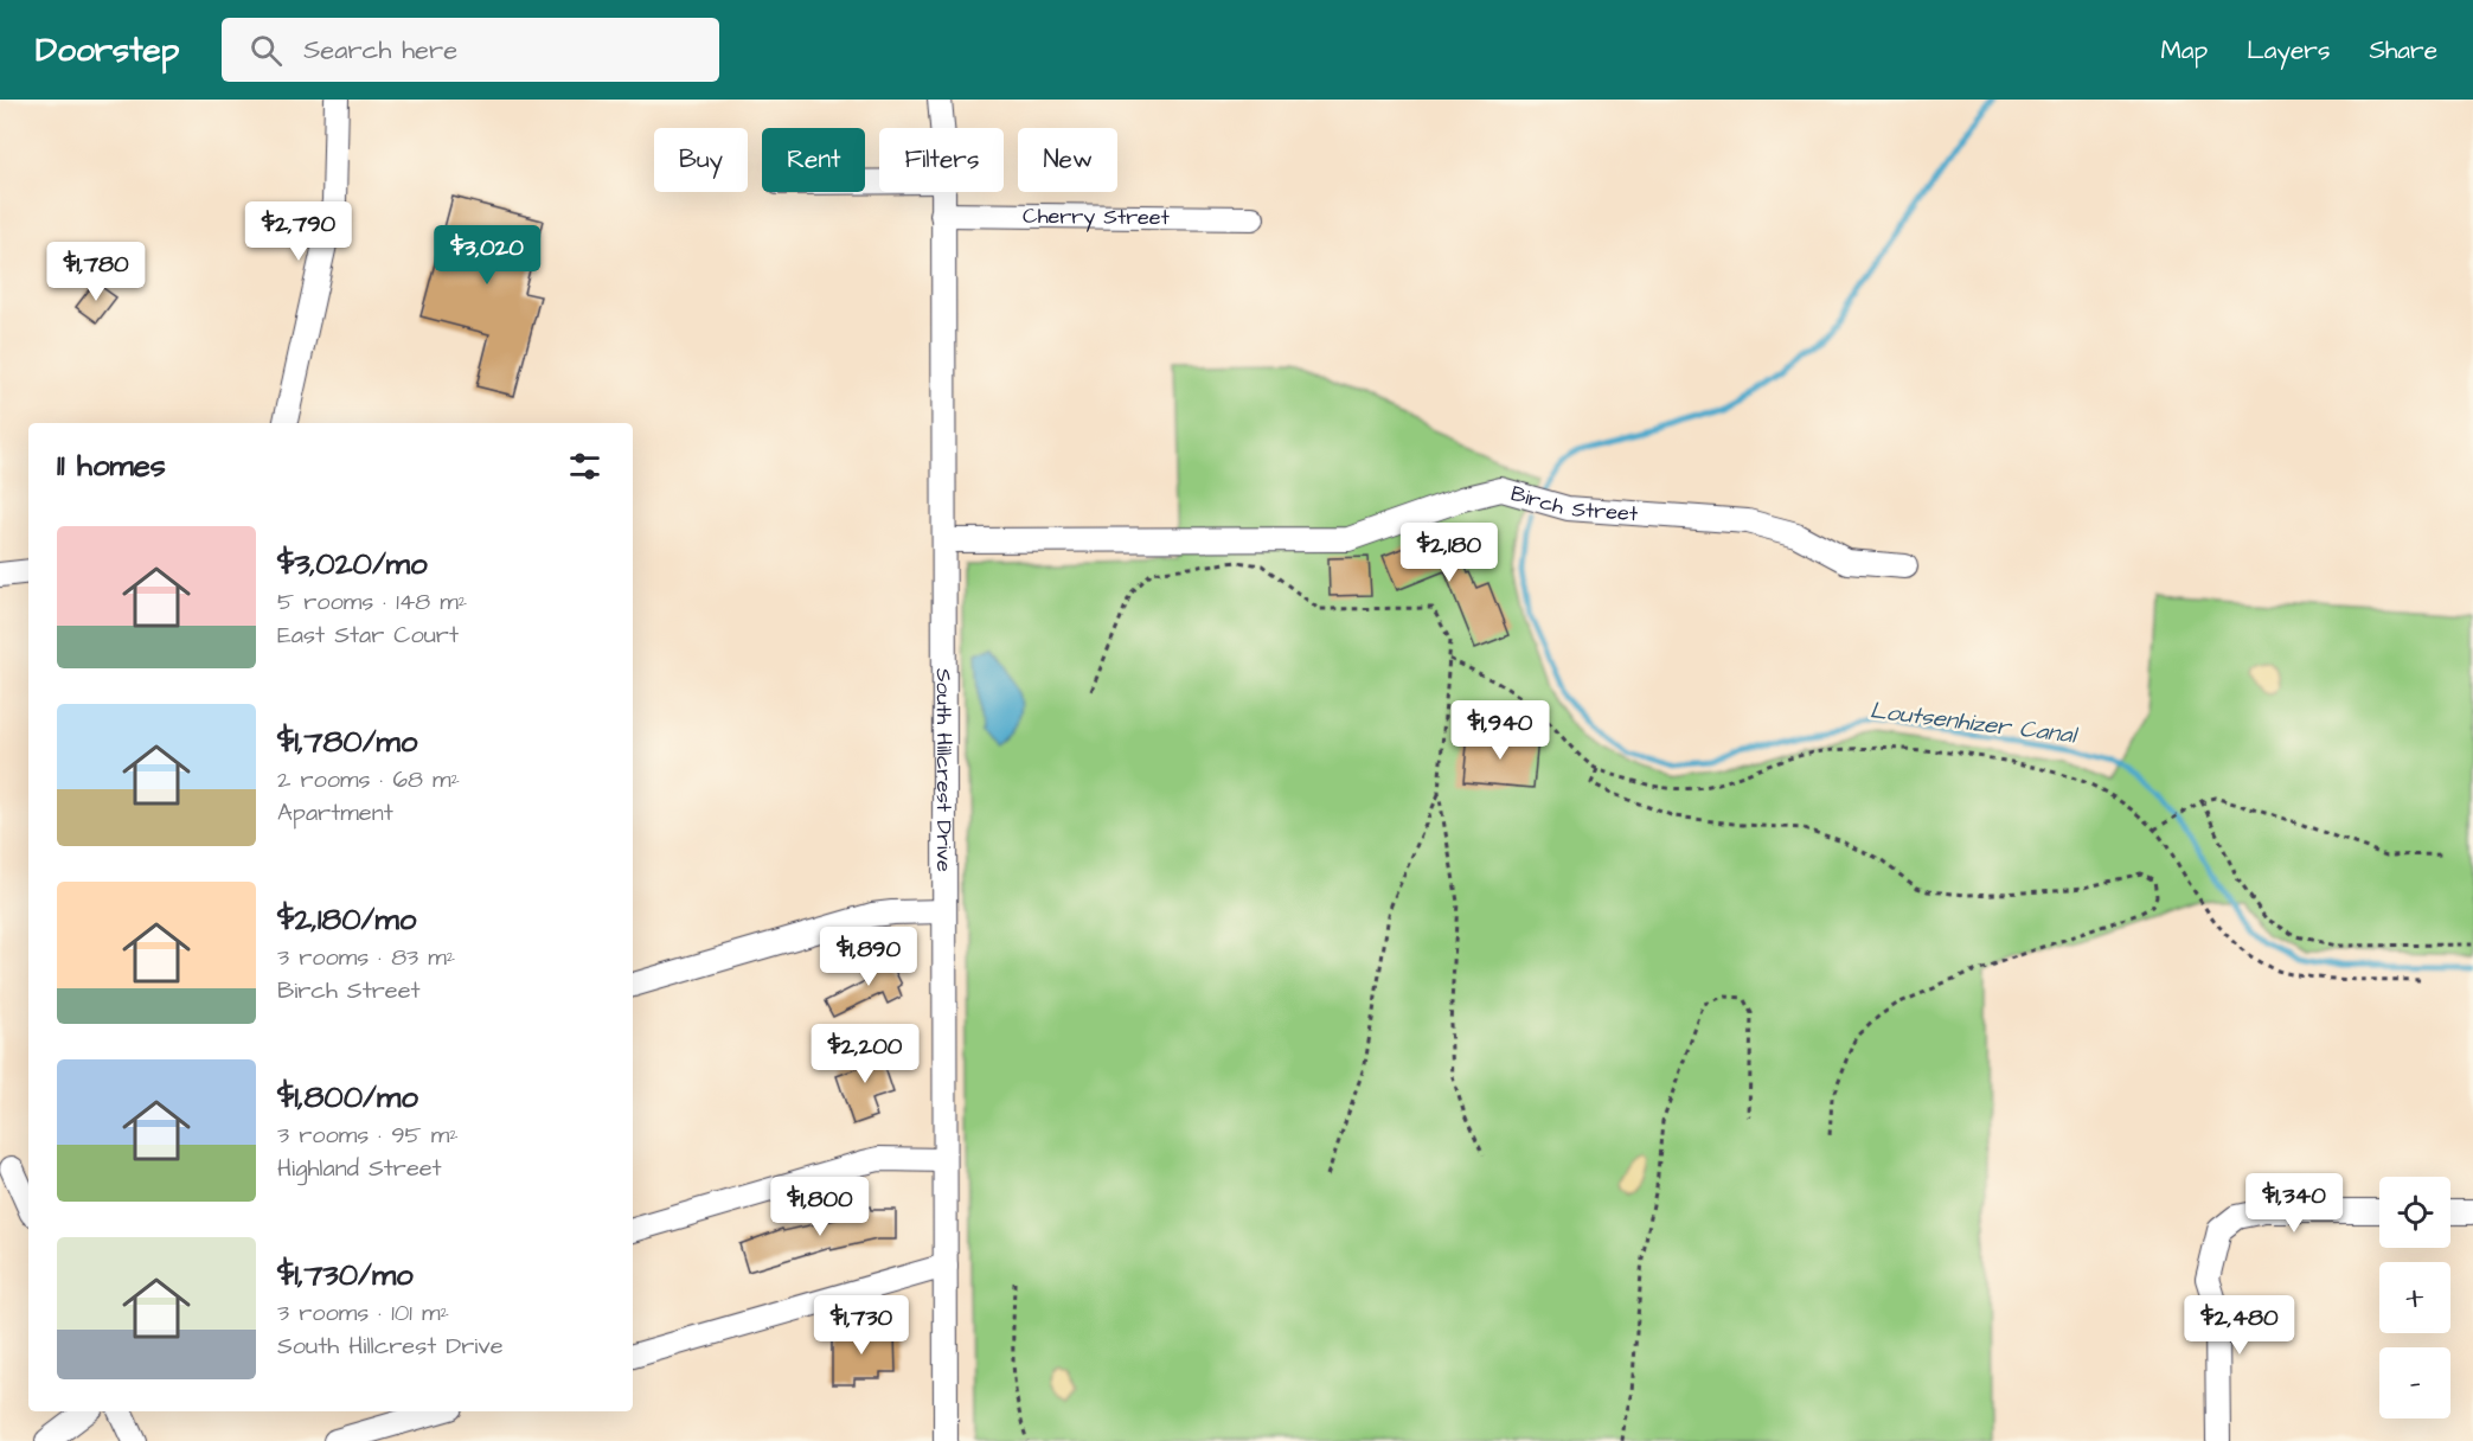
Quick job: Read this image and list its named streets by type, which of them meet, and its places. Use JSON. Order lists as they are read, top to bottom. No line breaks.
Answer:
{"streets":{"street":["Cherry Street","Birch Street","South Hillcrest Drive"]},"crossings":[["Cherry Street","South Hillcrest Drive"],["Birch Street","South Hillcrest Drive"]],"water":["Loutsenhizer Canal"],"page":{"header":"Doorstep","search":"Search here","nav":["Map","Layers","Share"],"chip":["Buy","Rent","Filters","New"],"price":["$2,790","$3,020","$1,780","$2,180","$1,940","$1,890","$2,200","$1,340","$1,800","$1,730","$2,480"],"heading":"11 homes","list":[{"name":"$3,020/mo","note":"5 rooms · 148 m² · East Star Court"},{"name":"$1,780/mo","note":"2 rooms · 68 m² · Apartment"},{"name":"$2,180/mo","note":"3 rooms · 83 m² · Birch Street"},{"name":"$1,800/mo","note":"3 rooms · 95 m² · Highland Street"},{"name":"$1,730/mo","note":"3 rooms · 101 m² · South Hillcrest Drive"}],"map_buttons":["+","−"]}}
